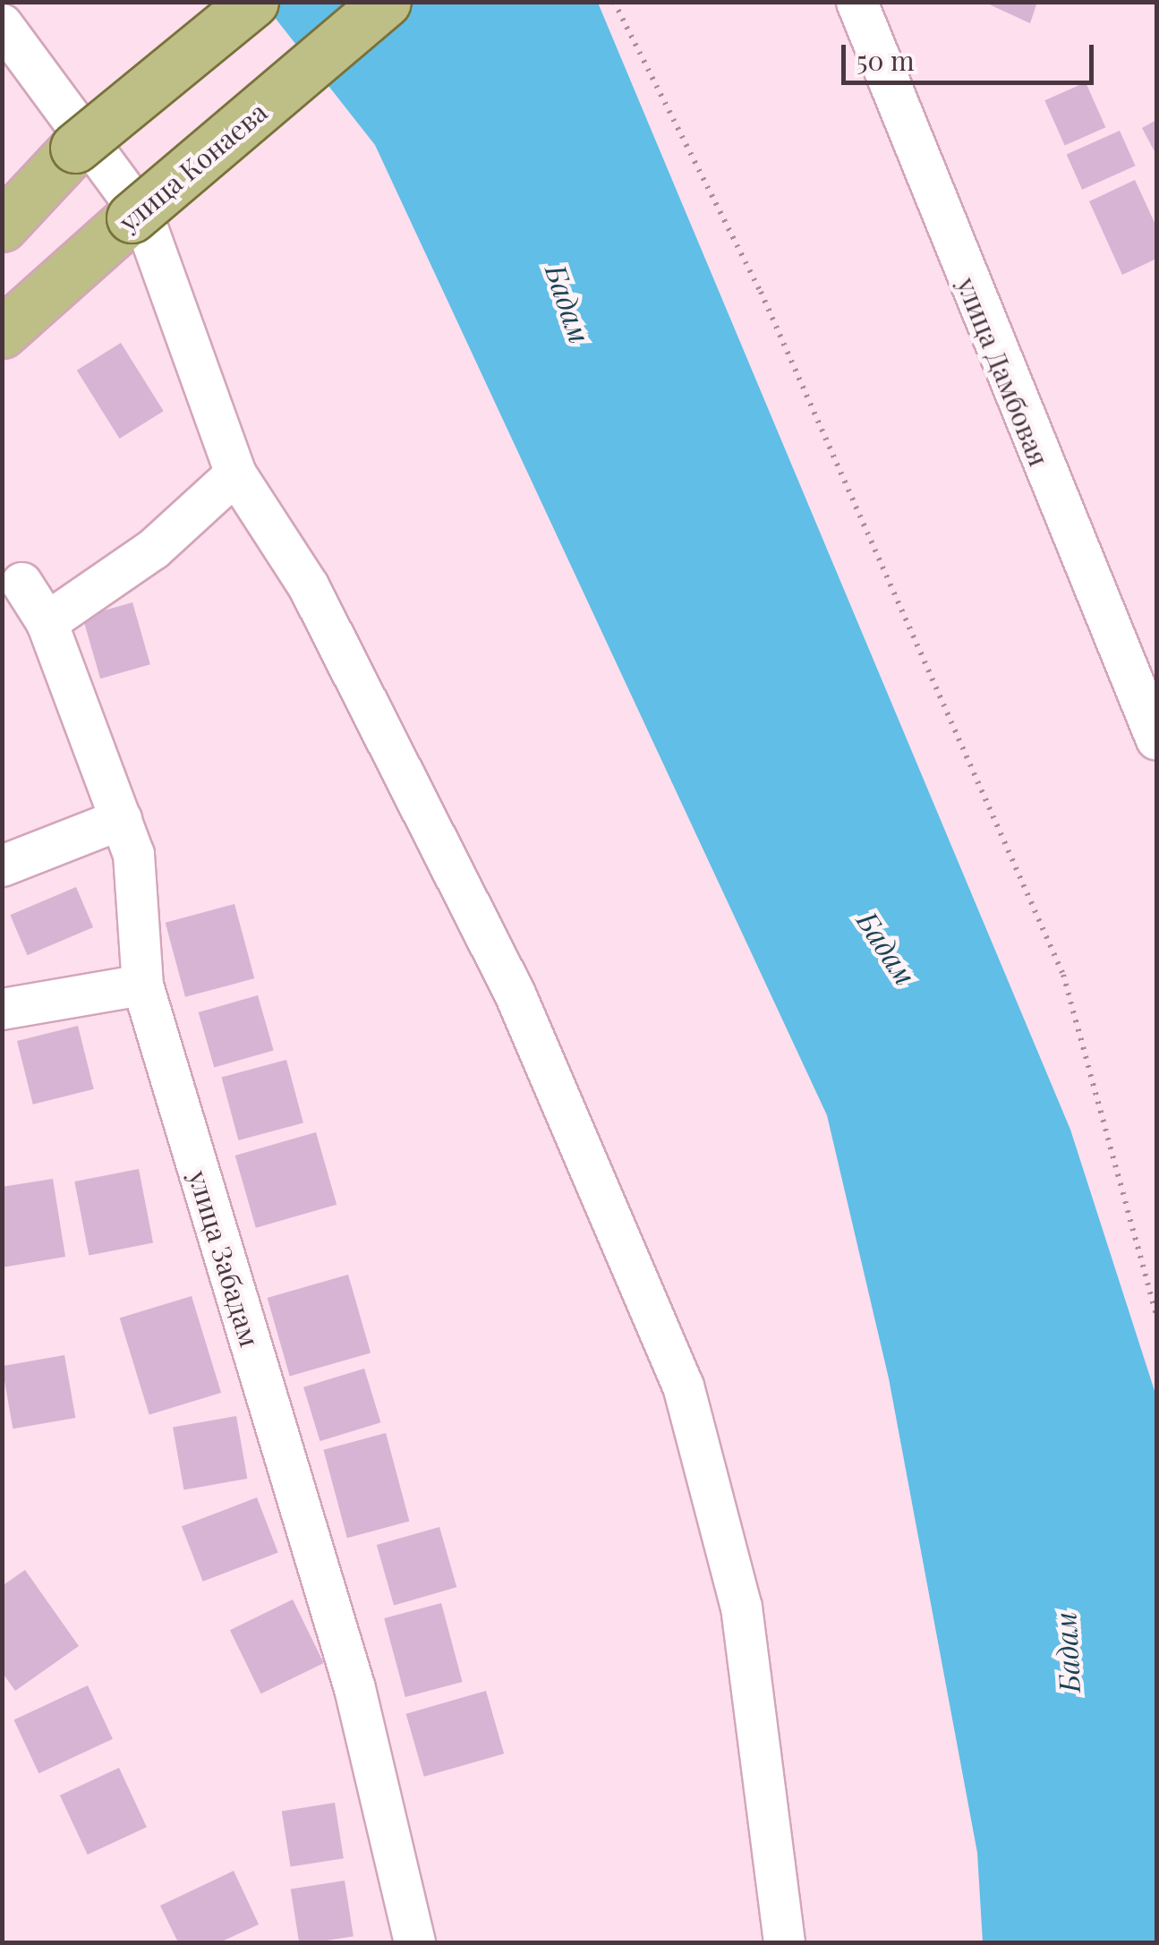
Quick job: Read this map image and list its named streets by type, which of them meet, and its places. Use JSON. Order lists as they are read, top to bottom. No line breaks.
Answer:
{"streets":{"main road":["улица Конаева"],"street":["улица Дамбовая","улица Забадам"]},"water":["Бадам"],"scale_bar":"50 m"}
